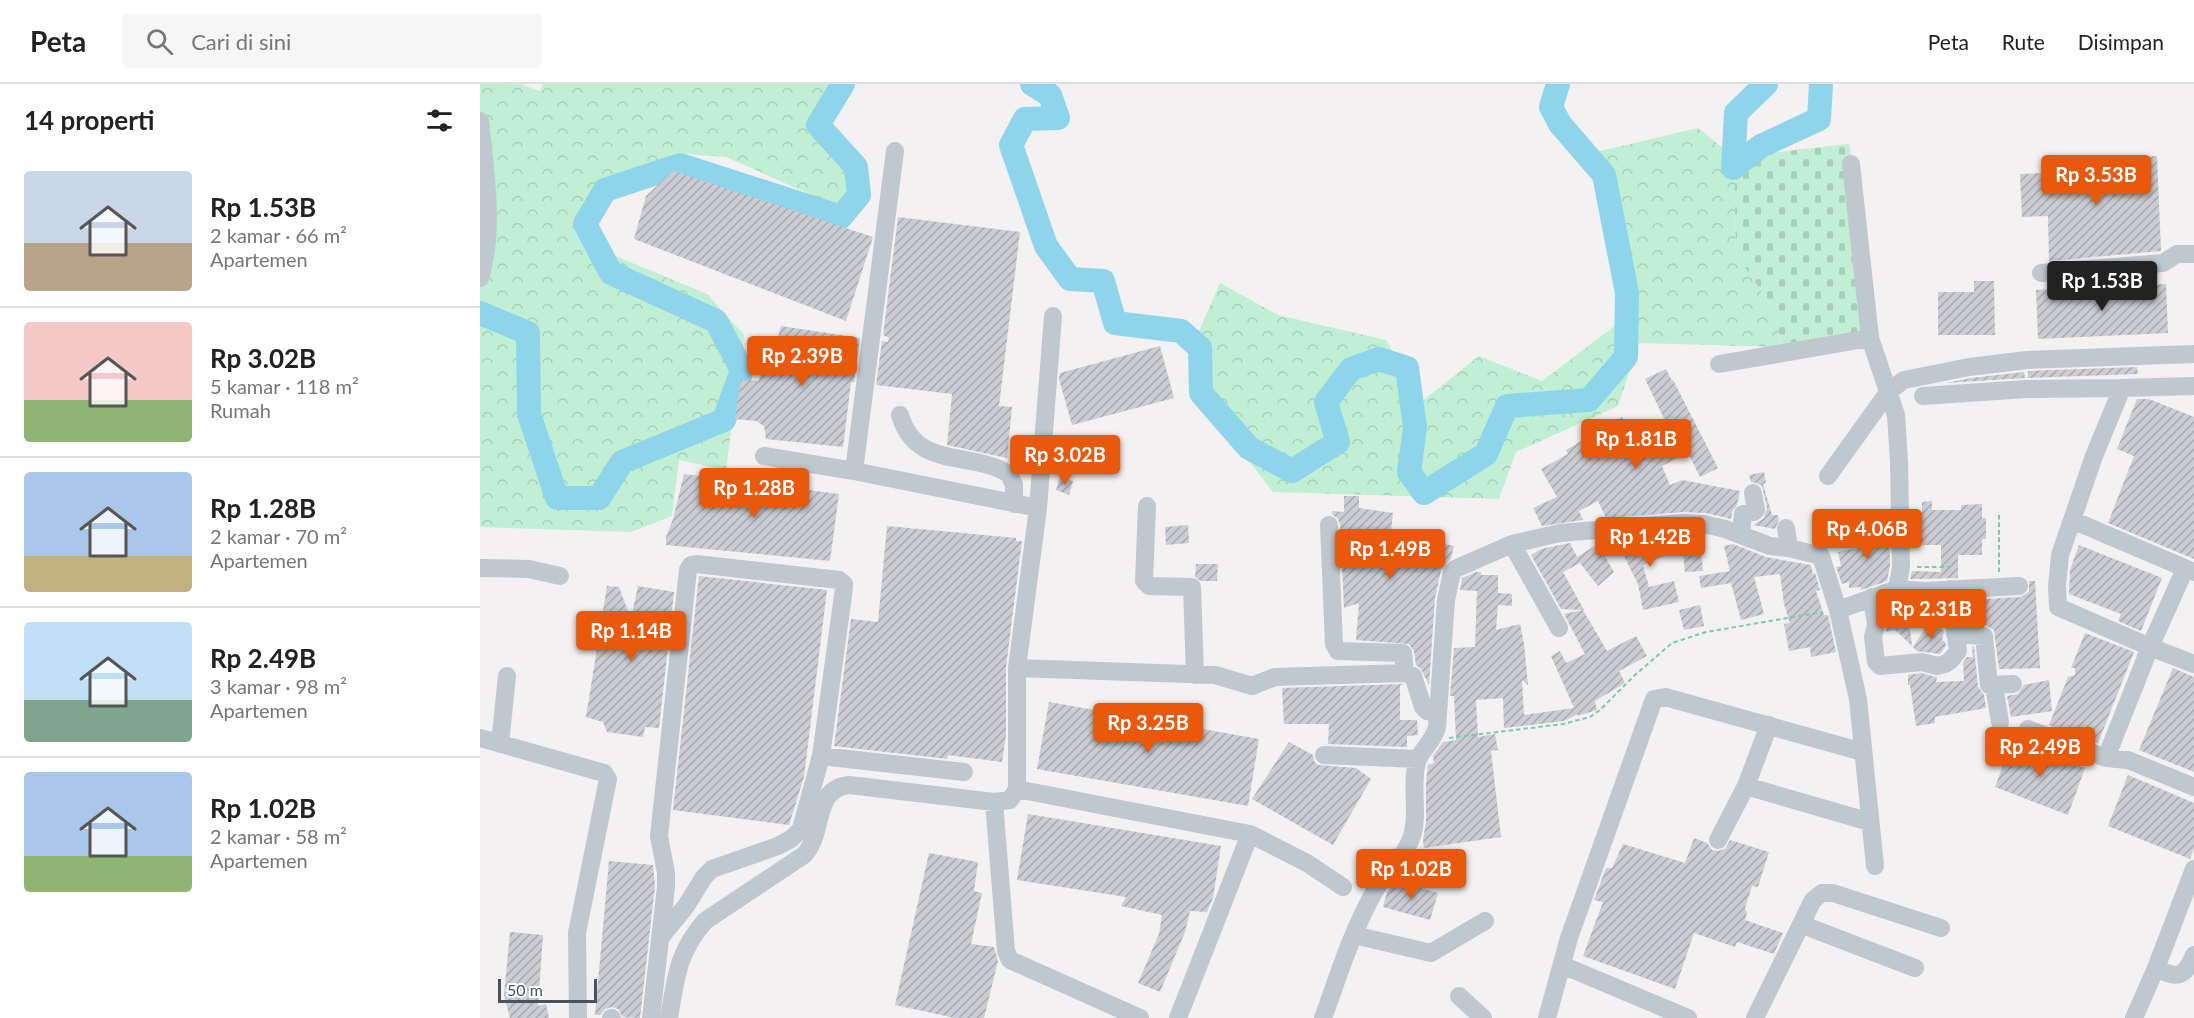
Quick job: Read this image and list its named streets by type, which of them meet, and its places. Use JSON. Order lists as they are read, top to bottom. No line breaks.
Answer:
{"scale_bar":"50 m","page":{"header":"Peta","search":"Cari di sini","nav":["Peta","Rute","Disimpan"],"heading":"14 properti","price":["Rp 3.53B","Rp 1.53B","Rp 2.39B","Rp 1.81B","Rp 3.02B","Rp 1.28B","Rp 4.06B","Rp 1.42B","Rp 1.49B","Rp 2.31B","Rp 1.14B","Rp 3.25B","Rp 2.49B","Rp 1.02B"],"list":[{"name":"Rp 1.53B","note":"2 kamar · 66 m² · Apartemen"},{"name":"Rp 3.02B","note":"5 kamar · 118 m² · Rumah"},{"name":"Rp 1.28B","note":"2 kamar · 70 m² · Apartemen"},{"name":"Rp 2.49B","note":"3 kamar · 98 m² · Apartemen"},{"name":"Rp 1.02B","note":"2 kamar · 58 m² · Apartemen"}],"scale":"50 m"}}
